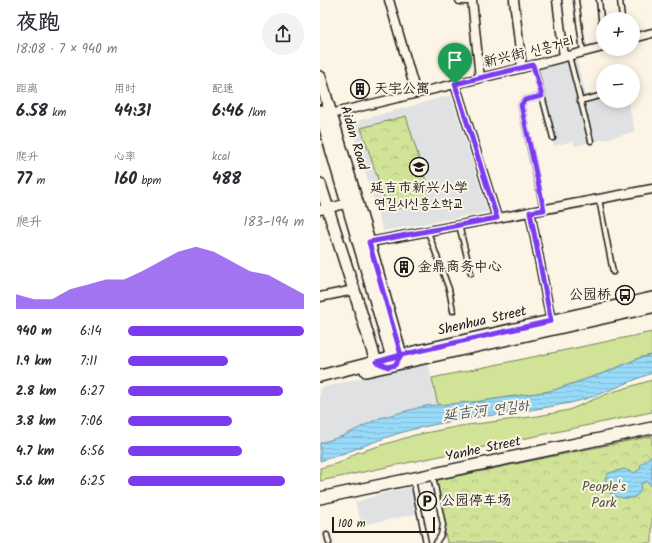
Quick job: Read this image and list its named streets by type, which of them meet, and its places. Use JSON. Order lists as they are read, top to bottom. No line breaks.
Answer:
{"streets":{"main road":["Aidan Road","Shenhua Street","Yanhe Street"],"street":["新兴街 신흥거리"]},"crossings":[["新兴街 신흥거리","Aidan Road"],["Aidan Road","Shenhua Street"]],"water":["延吉河 연길하"],"parks":["People's Park"],"places":{"building":["天宇公寓","金鼎商务中心"],"school or university":["延吉市新兴小学 연길시신흥소학교"],"bus stop":["公园桥"],"parking":["公园停车场"]},"scale_bar":"100 m","page":{"heading":["夜跑","18:08 · 7 × 940 m"],"map_buttons":["+","−"],"stats":[["距离","6.58 km"],["用时","44:31"],["配速","6:46 /km"],["爬升","77 m"],["心率","160 bpm"],["kcal","488"]],"chart":["爬升","183–194 m"],"list":[{"name":"940 m","note":"6:14"},{"name":"1.9 km","note":"7:11"},{"name":"2.8 km","note":"6:27"},{"name":"3.8 km","note":"7:06"},{"name":"4.7 km","note":"6:56"},{"name":"5.6 km","note":"6:25"}],"scale":"100 m"}}
